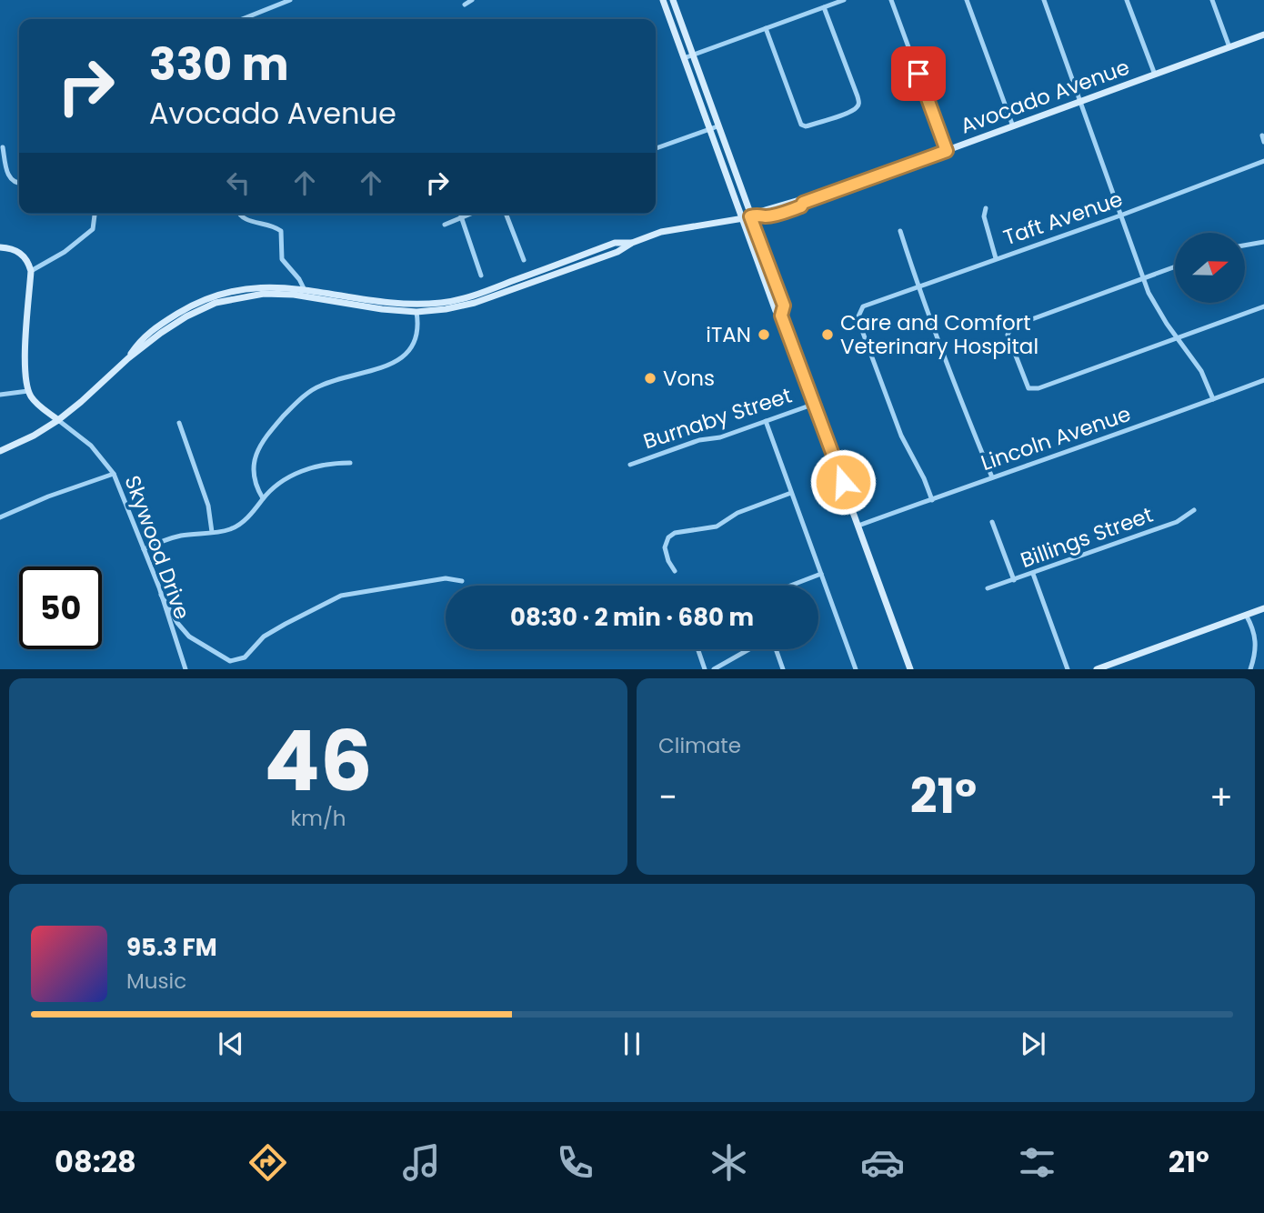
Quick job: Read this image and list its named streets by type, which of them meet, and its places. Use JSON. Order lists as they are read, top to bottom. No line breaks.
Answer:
{"streets":{"main road":["Avocado Avenue"],"street":["Taft Avenue","Burnaby Street","Lincoln Avenue","Billings Street","Skywood Drive"]},"crossings":[["Taft Avenue","Lincoln Avenue"]],"places":["iTAN","Care and Comfort Veterinary Hospital","Vons"],"north":"right","page":{"turn":["330 m","Avocado Avenue"],"limit":"50","trip":"08:30 · 2 min · 680 m","tile":[["46","km/h"],"Climate"],"heat":["−","21°","+"],"song":["95.3 FM","Music"],"tabs":["08:28","21°"]}}
